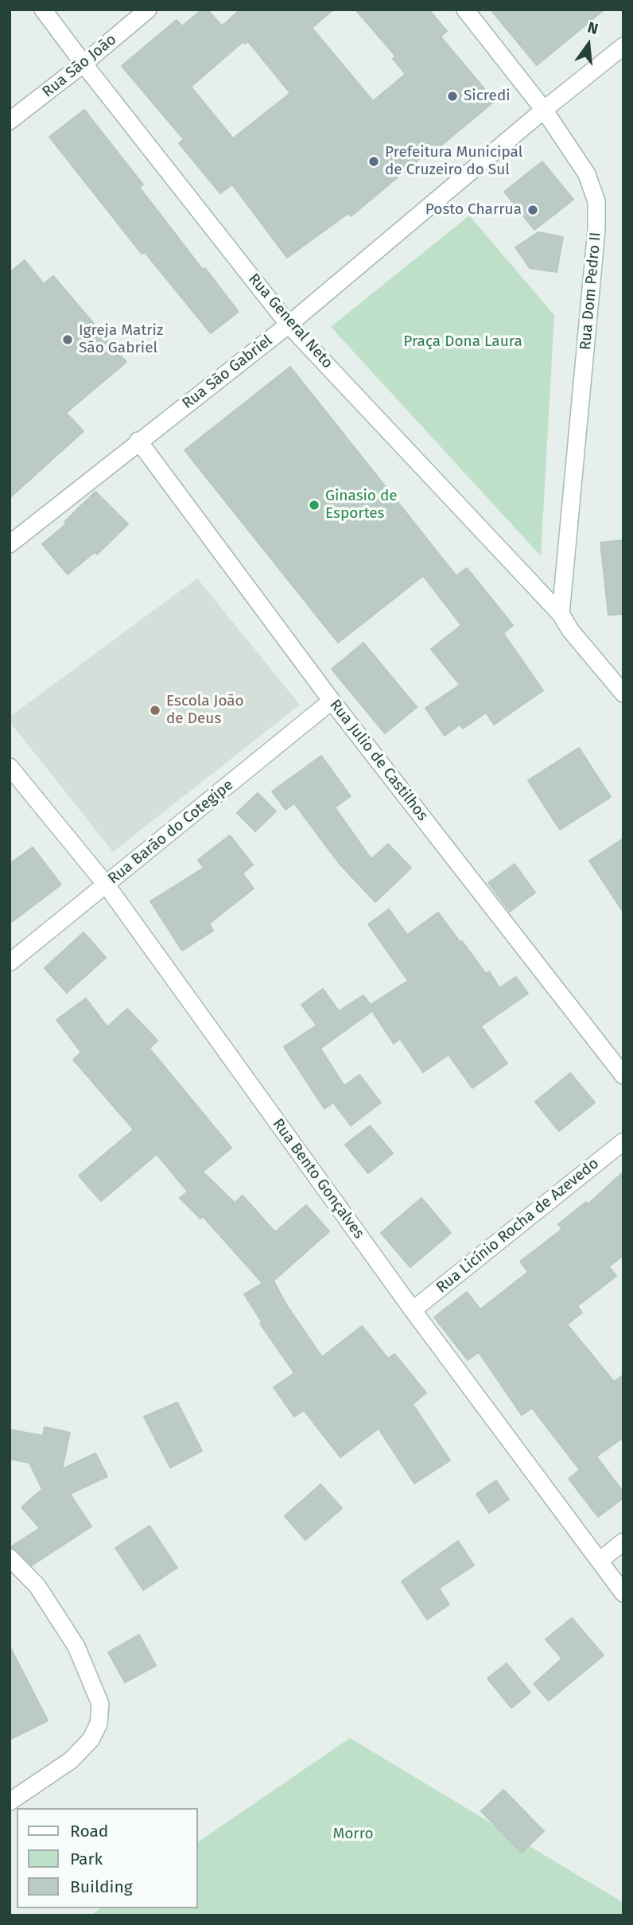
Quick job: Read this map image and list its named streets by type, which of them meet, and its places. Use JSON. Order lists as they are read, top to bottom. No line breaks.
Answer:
{"streets":{"street":["Rua São João","Rua Dom Pedro II","Rua General Neto","Rua São Gabriel","Rua Julio de Castilhos","Rua Barão do Cotegipe","Rua Bento Gonçalves","Rua Licínio Rocha de Azevedo"]},"crossings":[["Rua São João","Rua General Neto"],["Rua Dom Pedro II","Rua General Neto"],["Rua Dom Pedro II","Rua São Gabriel"],["Rua General Neto","Rua São Gabriel"],["Rua São Gabriel","Rua Julio de Castilhos"],["Rua Julio de Castilhos","Rua Barão do Cotegipe"],["Rua Barão do Cotegipe","Rua Bento Gonçalves"],["Rua Bento Gonçalves","Rua Licínio Rocha de Azevedo"]],"parks":["Praça Dona Laura","Morro"],"places":["Sicredi","Prefeitura Municipal de Cruzeiro do Sul","Posto Charrua","Igreja Matriz São Gabriel","Ginasio de Esportes","Escola João de Deus"],"legend":["Road","Park","Building"],"north":"top"}
